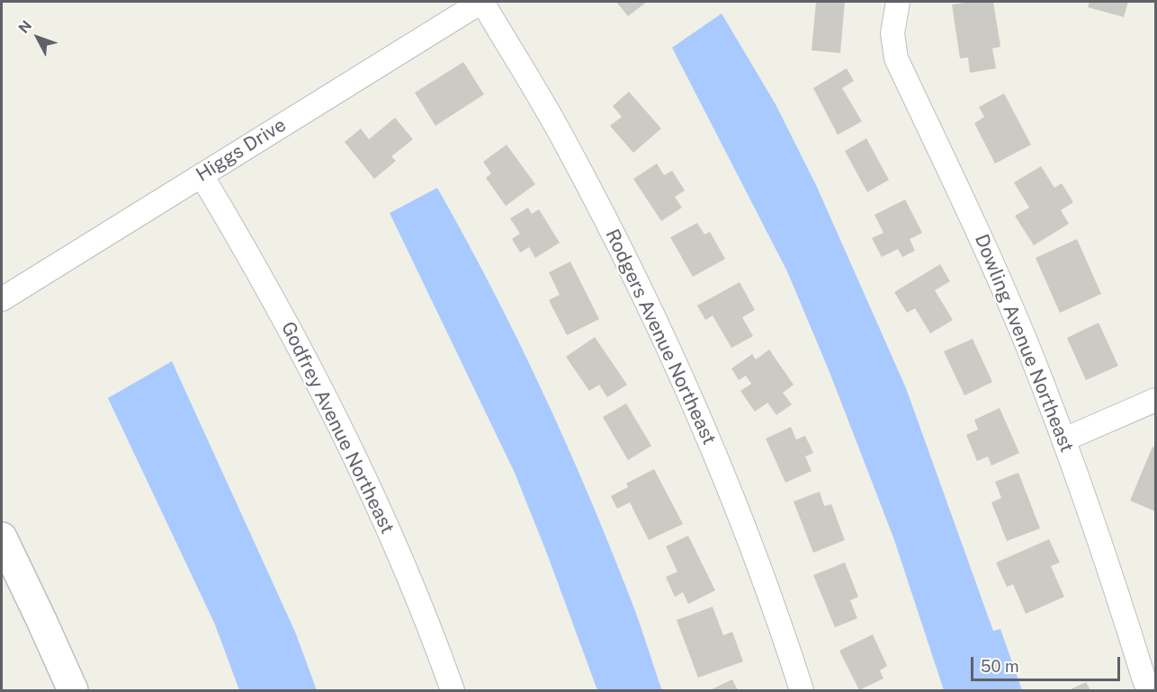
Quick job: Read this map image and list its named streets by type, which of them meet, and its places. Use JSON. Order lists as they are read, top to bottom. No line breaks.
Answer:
{"streets":{"street":["Higgs Drive","Rodgers Avenue Northeast","Dowling Avenue Northeast","Godfrey Avenue Northeast"]},"crossings":[["Higgs Drive","Rodgers Avenue Northeast"],["Higgs Drive","Godfrey Avenue Northeast"]],"scale_bar":"50 m","north":"top left"}
